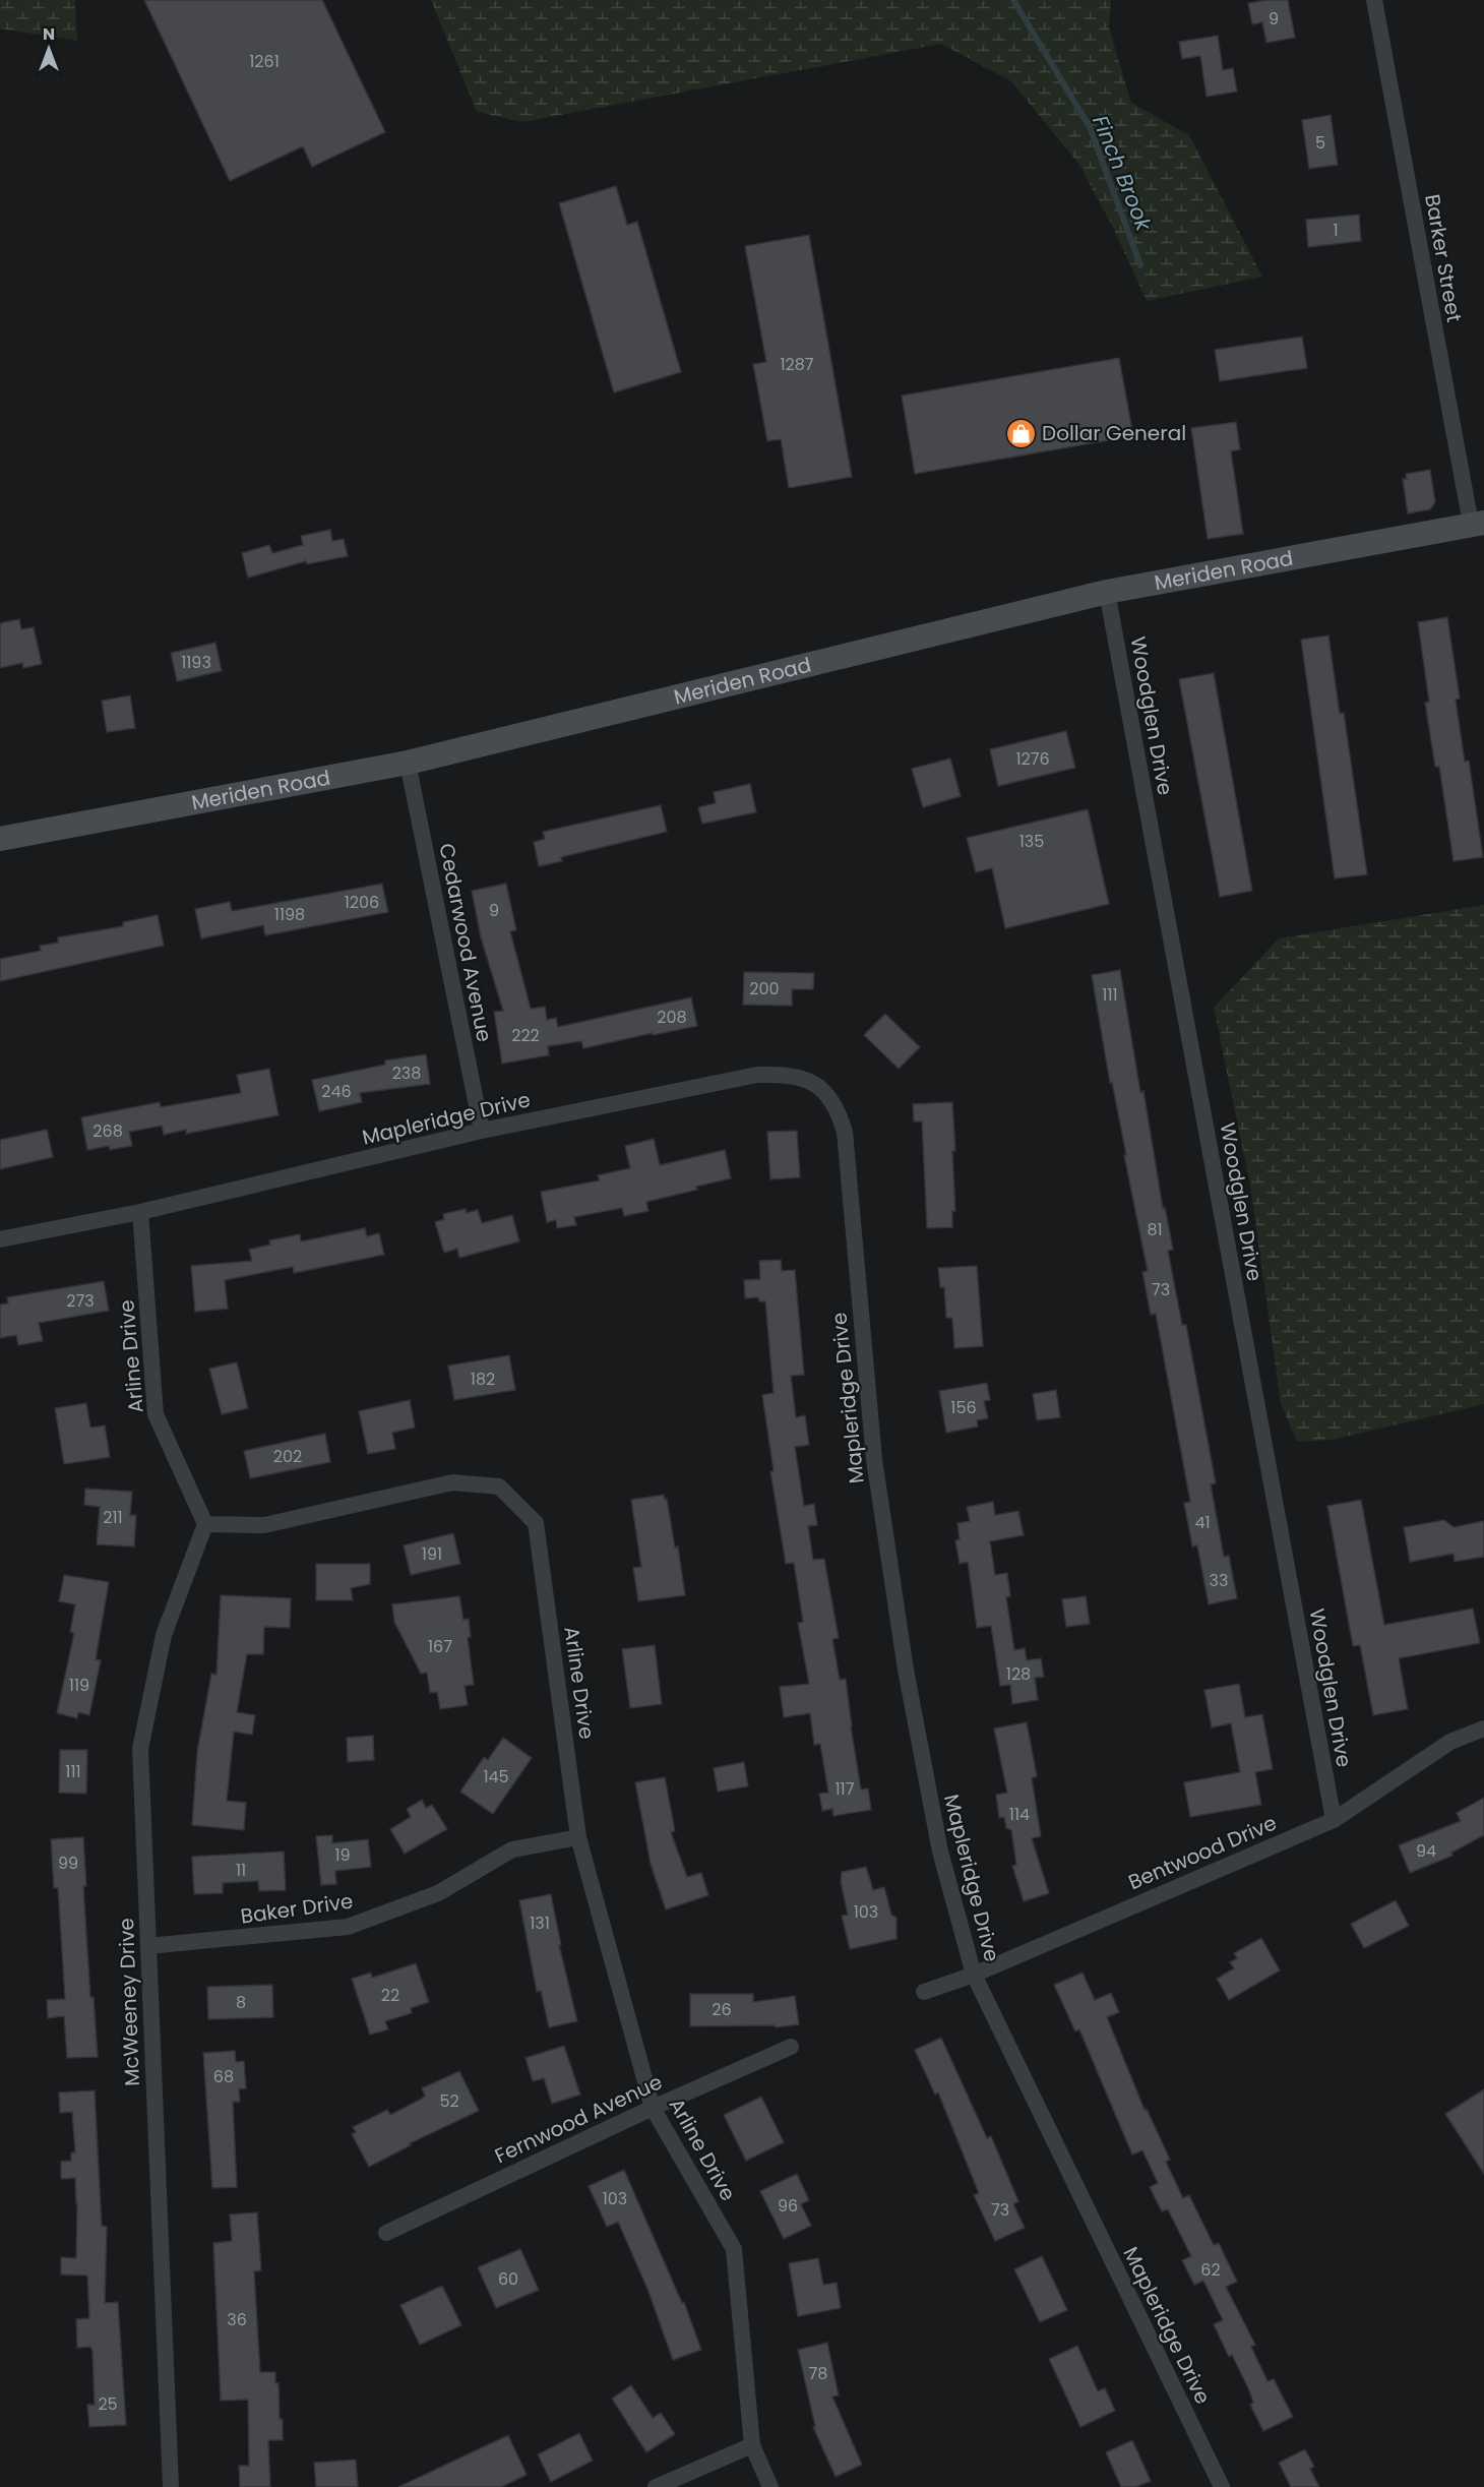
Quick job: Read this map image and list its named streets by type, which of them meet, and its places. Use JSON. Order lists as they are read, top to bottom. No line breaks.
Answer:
{"streets":{"main road":["Meriden Road"],"street":["Barker Street","Woodglen Drive","Cedarwood Avenue","Mapleridge Drive","Arline Drive","Bentwood Drive","Baker Drive","McWeeney Drive","Fernwood Avenue"]},"crossings":[["Barker Street","Meriden Road"],["Meriden Road","Woodglen Drive"],["Meriden Road","Cedarwood Avenue"],["Woodglen Drive","Bentwood Drive"],["Cedarwood Avenue","Mapleridge Drive"],["Mapleridge Drive","Arline Drive"],["Mapleridge Drive","Bentwood Drive"],["Arline Drive","Baker Drive"],["Arline Drive","McWeeney Drive"],["Arline Drive","Fernwood Avenue"],["Baker Drive","McWeeney Drive"]],"water":["Finch Brook"],"places":{"shop":["Dollar General"]},"house_numbers":["9","1261","5","1","1287","1193","1276","135","1206","9","1198","200","111","208","222","238","246","268","81","73","273","182","156","202","211","41","191","33","167","128","119","111","145","117","114","94","19","99","11","103","131","22","8","26","68","52","103","96","73","62","60","36","78","25"],"north":"top"}
